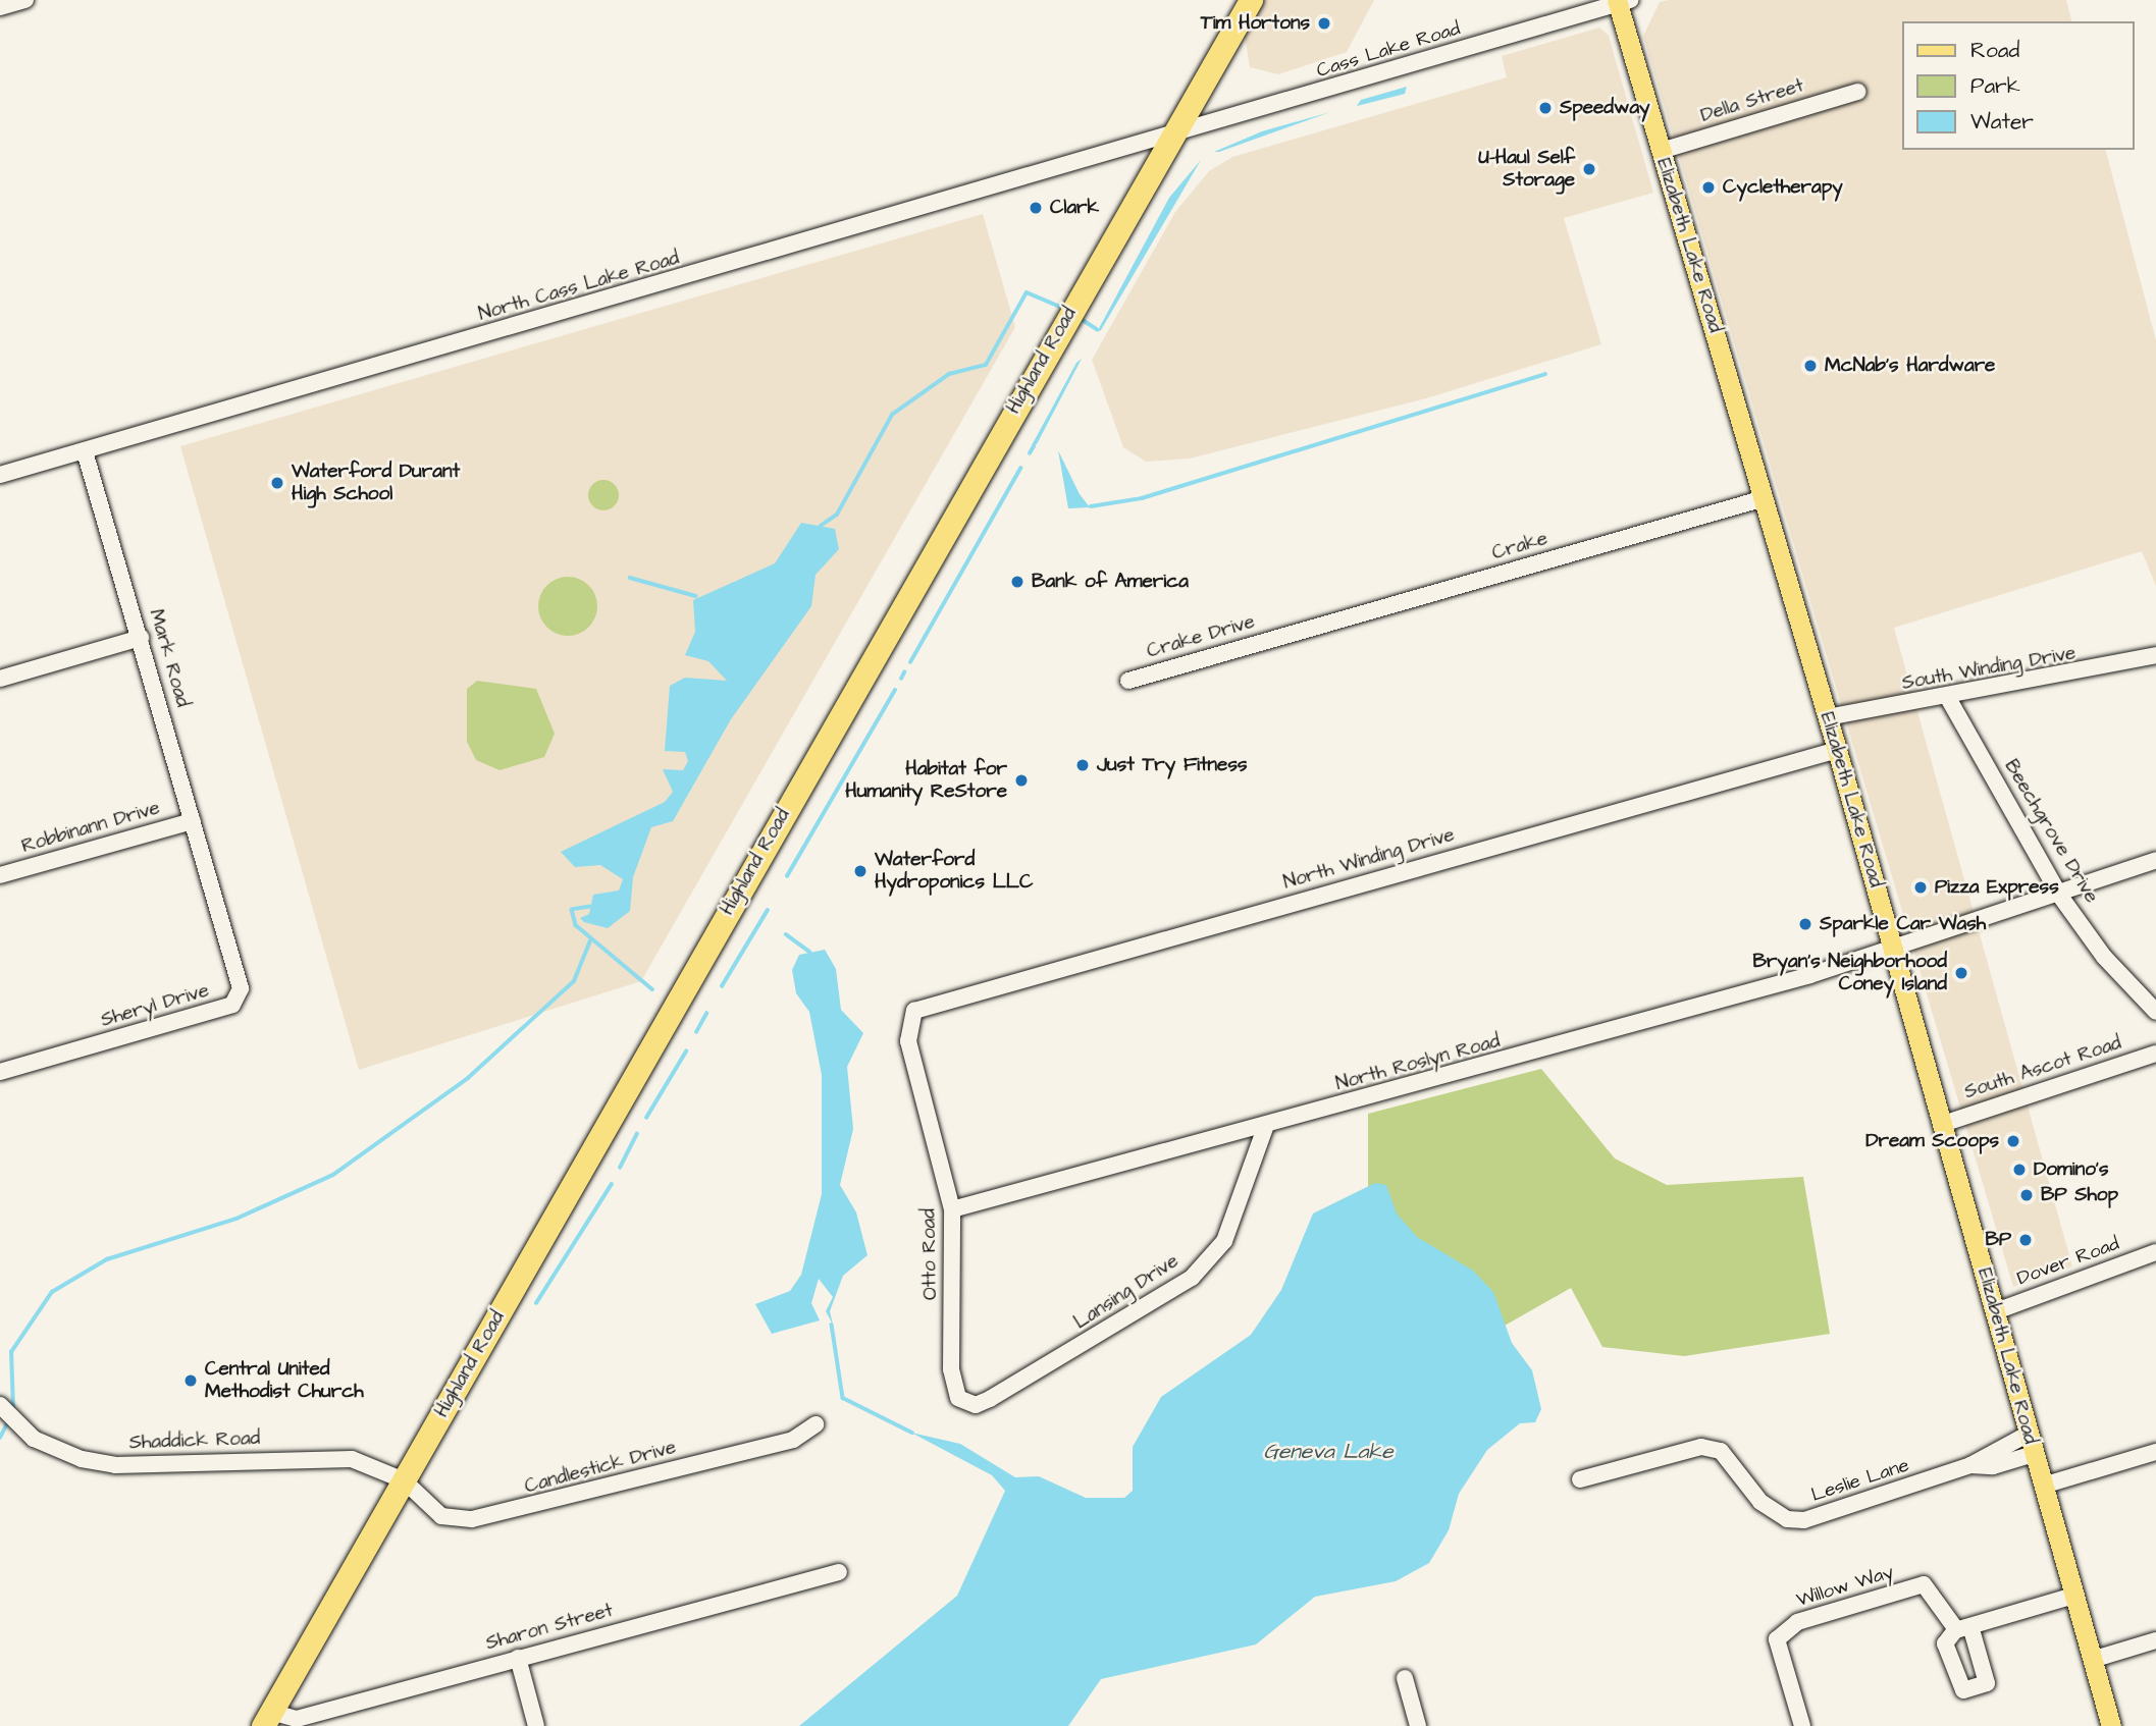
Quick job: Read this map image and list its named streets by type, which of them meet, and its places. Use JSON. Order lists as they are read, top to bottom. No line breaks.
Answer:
{"streets":{"highway":["Highland Road"],"main road":["Elizabeth Lake Road"],"street":["Cass Lake Road","Della Street","North Cass Lake Road","Crake","Crake Drive","Mark Road","South Winding Drive","Robbinann Drive","Beechgrove Drive","North Winding Drive","Sheryl Drive","North Roslyn Road","South Ascot Road","Otto Road","Dover Road","Lansing Drive","Shaddick Road","Candlestick Drive","Leslie Lane","Willow Way","Sharon Street"]},"crossings":[["Cass Lake Road","Elizabeth Lake Road"],["Cass Lake Road","North Cass Lake Road"],["Cass Lake Road","Highland Road"],["Della Street","Elizabeth Lake Road"],["Elizabeth Lake Road","Crake"],["Elizabeth Lake Road","South Winding Drive"],["Elizabeth Lake Road","North Winding Drive"],["Elizabeth Lake Road","North Roslyn Road"],["Elizabeth Lake Road","South Ascot Road"],["Elizabeth Lake Road","Dover Road"],["Elizabeth Lake Road","Leslie Lane"],["Elizabeth Lake Road","Willow Way"],["North Cass Lake Road","Highland Road"],["North Cass Lake Road","Mark Road"],["Highland Road","Shaddick Road"],["Highland Road","Candlestick Drive"],["Highland Road","Sharon Street"],["Crake","Crake Drive"],["Mark Road","Robbinann Drive"],["Mark Road","Sheryl Drive"],["South Winding Drive","Beechgrove Drive"],["Beechgrove Drive","North Roslyn Road"],["North Winding Drive","Otto Road"],["North Roslyn Road","Otto Road"],["North Roslyn Road","Lansing Drive"],["Otto Road","Lansing Drive"],["Shaddick Road","Candlestick Drive"]],"water":["Geneva Lake"],"places":["Tim Hortons","Speedway","U-Haul Self Storage","Cycletherapy","Clark","McNab's Hardware","Waterford Durant High School","Bank of America","Just Try Fitness","Habitat for Humanity ReStore","Waterford Hydroponics LLC","Pizza Express","Sparkle Car Wash","Bryan's Neighborhood Coney Island","Dream Scoops","Domino's","BP Shop","BP","Central United Methodist Church"],"legend":["Road","Park","Water"]}
